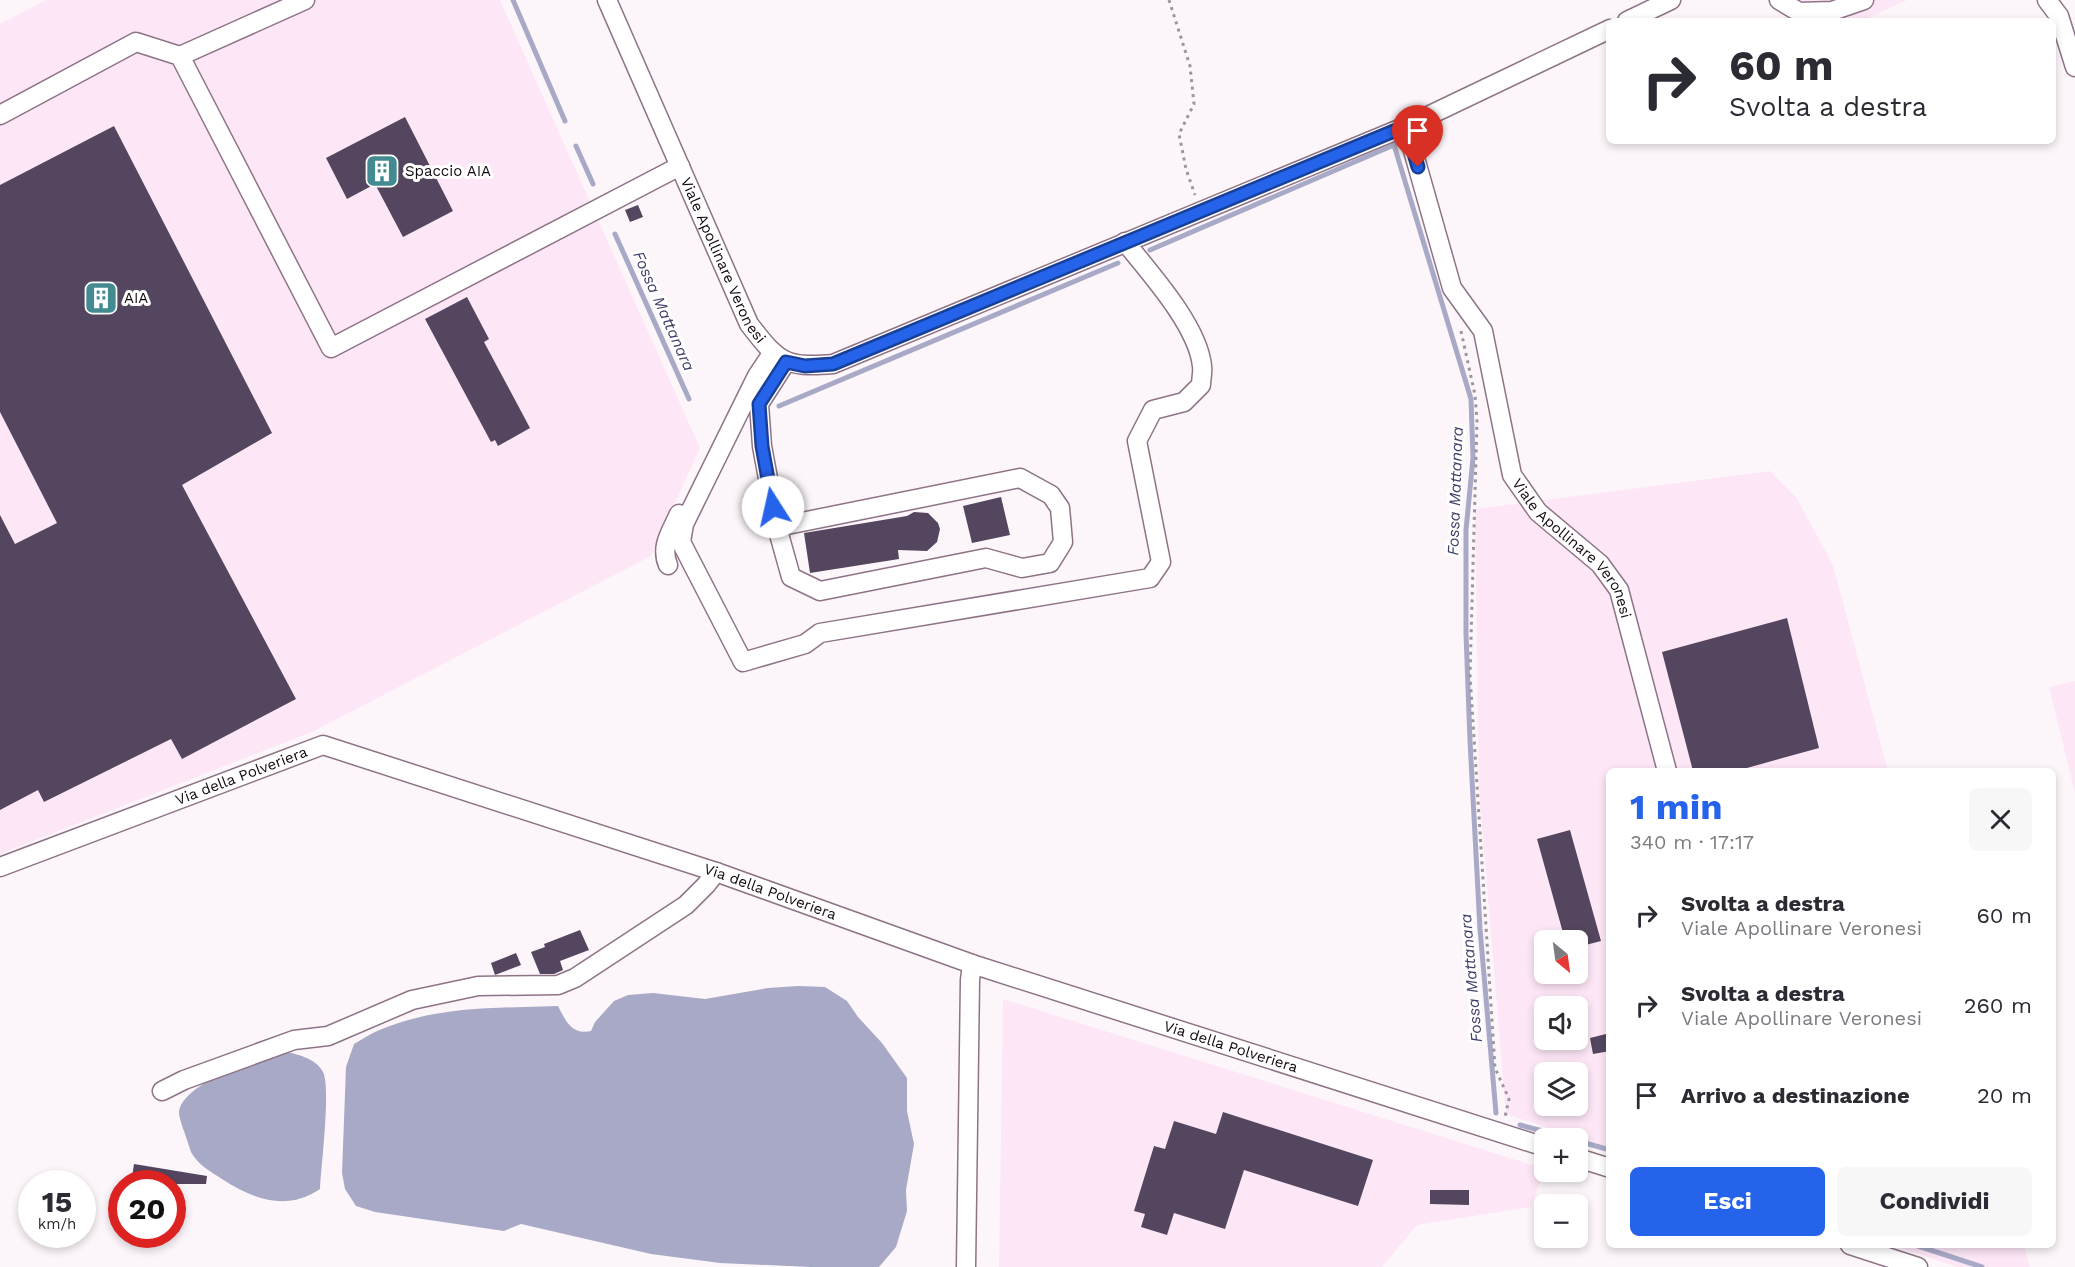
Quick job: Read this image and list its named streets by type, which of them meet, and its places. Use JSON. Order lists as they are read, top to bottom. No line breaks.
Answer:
{"streets":{"street":["Viale Apollinare Veronesi","Via della Polveriera"]},"water":["Fossa Mattanara"],"places":{"building":["Spaccio AIA","AIA"]},"north":"bottom right","page":{"turn":["60 m","Svolta a destra"],"heading":["1 min","340 m · 17:17"],"list":[{"name":"Svolta a destra","note":"Viale Apollinare Veronesi","value":"60 m"},{"name":"Svolta a destra","note":"Viale Apollinare Veronesi","value":"260 m"},{"name":"Arrivo a destinazione","value":"20 m"}],"map_buttons":["+","−"],"buttons":["Esci","Condividi"],"speed":"15 km/h","limit":"20"}}
